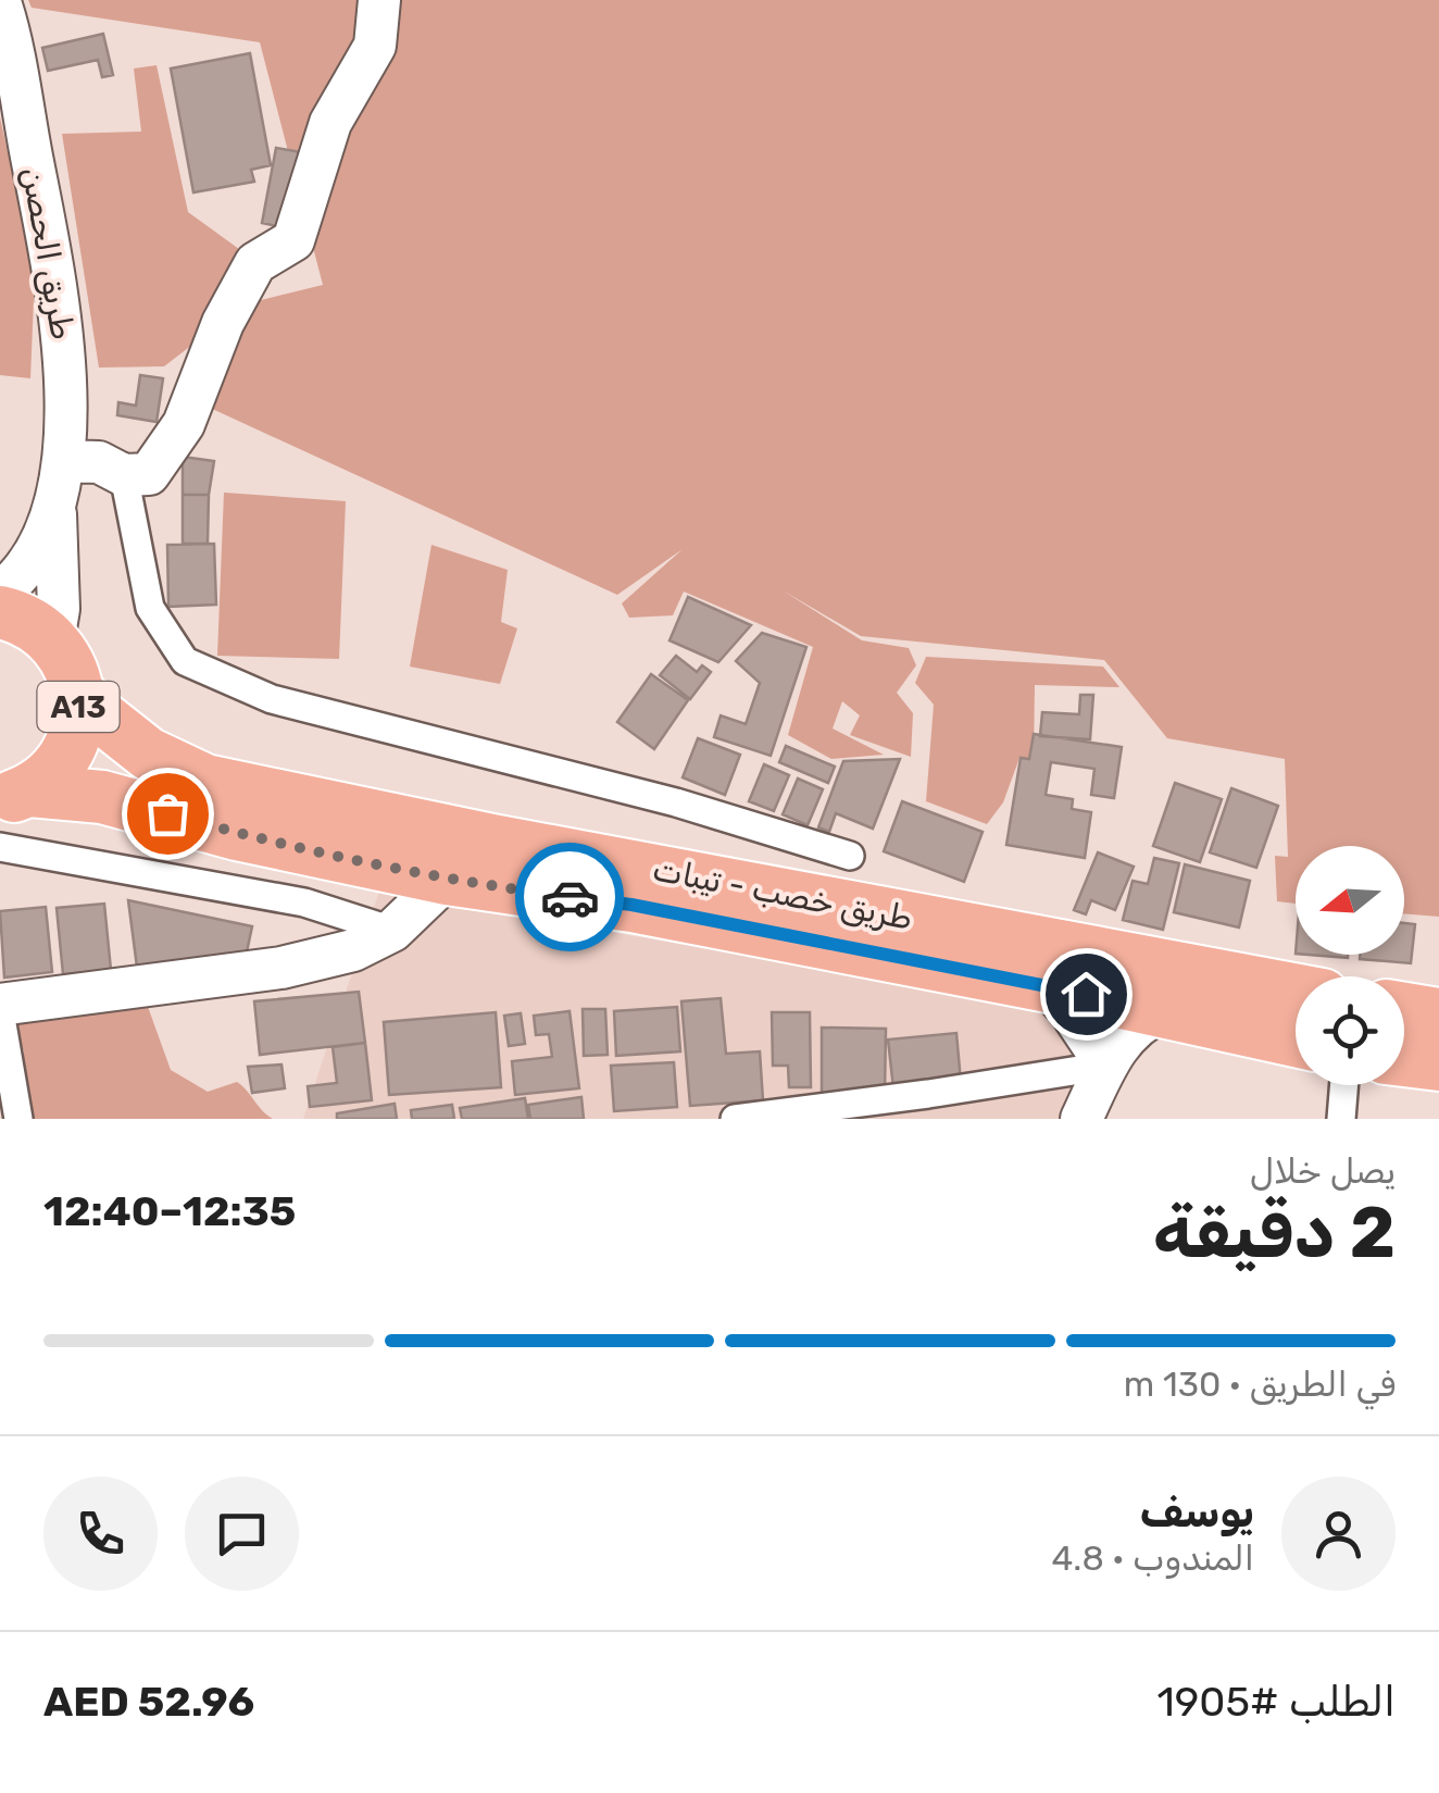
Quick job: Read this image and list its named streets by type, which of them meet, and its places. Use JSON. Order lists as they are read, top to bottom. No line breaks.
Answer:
{"streets":{"highway":["A13","طريق خصب - تيبات"],"street":["طريق الحصن"]},"crossings":[["طريق الحصن","A13"],["A13","طريق خصب - تيبات"]],"north":"left","page":{"heading":["2 دقيقة","يصل خلال","12:35–12:40"],"panel":["يوسف","المندوب · 4.8","الطلب #1905","AED 52.96"],"bar":"في الطريق · 130 m"}}
